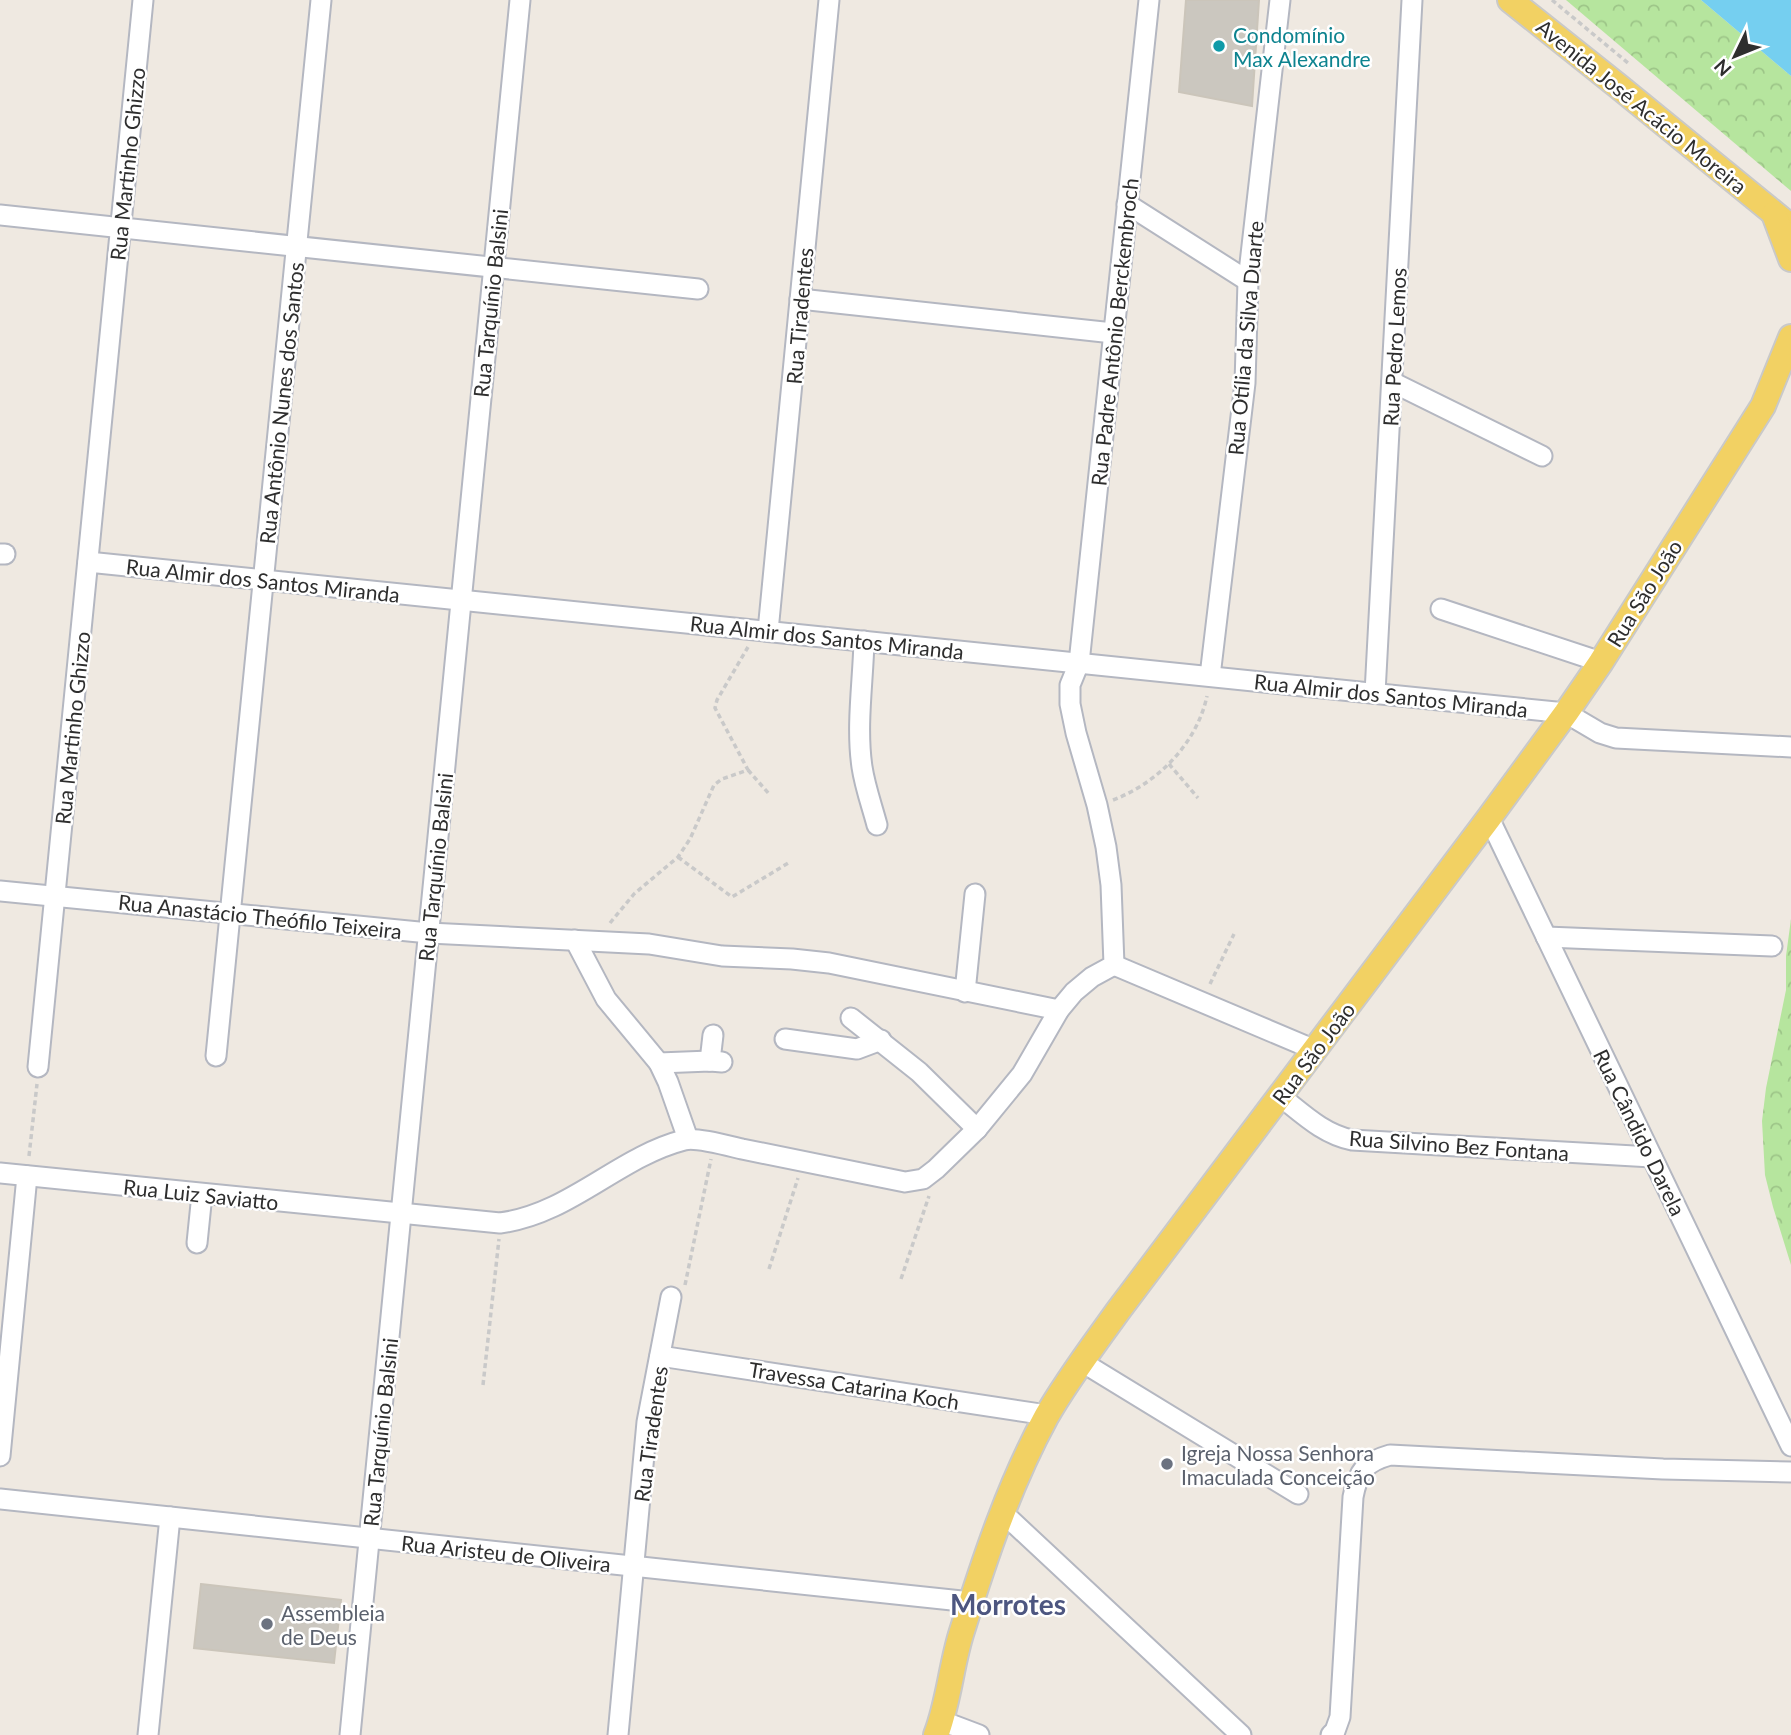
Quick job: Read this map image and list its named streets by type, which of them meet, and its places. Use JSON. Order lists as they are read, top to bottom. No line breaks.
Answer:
{"streets":{"main road":["Avenida José Acácio Moreira","Rua São João"],"street":["Rua Martinho Ghizzo","Rua Tarquínio Balsini","Rua Tiradentes","Rua Padre Antônio Berckembroch","Rua Otília da Silva Duarte","Rua Pedro Lemos","Rua Antônio Nunes dos Santos","Rua Almir dos Santos Miranda","Rua Anastácio Theófilo Teixeira","Rua Cândido Darela","Rua Silvino Bez Fontana","Rua Luiz Saviatto","Travessa Catarina Koch","Rua Aristeu de Oliveira"]},"crossings":[["Rua Martinho Ghizzo","Rua Almir dos Santos Miranda"],["Rua Martinho Ghizzo","Rua Anastácio Theófilo Teixeira"],["Rua Tarquínio Balsini","Rua Almir dos Santos Miranda"],["Rua Tarquínio Balsini","Rua Anastácio Theófilo Teixeira"],["Rua Tarquínio Balsini","Rua Luiz Saviatto"],["Rua Tarquínio Balsini","Rua Aristeu de Oliveira"],["Rua Tiradentes","Rua Almir dos Santos Miranda"],["Rua Tiradentes","Travessa Catarina Koch"],["Rua Tiradentes","Rua Aristeu de Oliveira"],["Rua Padre Antônio Berckembroch","Rua Almir dos Santos Miranda"],["Rua Otília da Silva Duarte","Rua Almir dos Santos Miranda"],["Rua Pedro Lemos","Rua Almir dos Santos Miranda"],["Rua Antônio Nunes dos Santos","Rua Almir dos Santos Miranda"],["Rua Antônio Nunes dos Santos","Rua Anastácio Theófilo Teixeira"],["Rua Almir dos Santos Miranda","Rua São João"],["Rua São João","Rua Cândido Darela"],["Rua São João","Rua Silvino Bez Fontana"],["Rua São João","Travessa Catarina Koch"],["Rua São João","Rua Aristeu de Oliveira"],["Rua Cândido Darela","Rua Silvino Bez Fontana"]],"districts":["Morrotes"],"places":["Condomínio Max Alexandre","Igreja Nossa Senhora Imaculada Conceição","Assembleia de Deus"],"north":"bottom left"}
